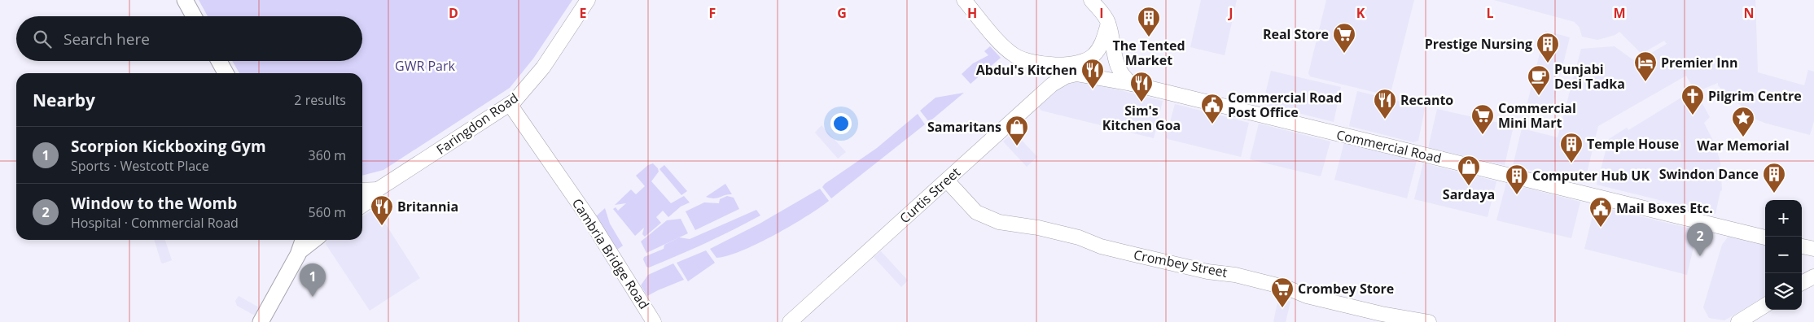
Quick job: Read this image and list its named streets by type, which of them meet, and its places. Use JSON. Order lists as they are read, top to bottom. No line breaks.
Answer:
{"streets":{"street":["Faringdon Road","Commercial Road","Curtis Street","Cambria Bridge Road","Crombey Street"]},"crossings":[["Faringdon Road","Cambria Bridge Road"],["Commercial Road","Curtis Street"],["Curtis Street","Crombey Street"]],"parks":["GWR Park"],"places":{"building":["The Tented Market","Prestige Nursing","Temple House","Swindon Dance","Computer Hub UK"],"supermarket":["Real Store","Commercial Mini Mart","Crombey Store"],"hotel":["Premier Inn"],"restaurant":["Abdul's Kitchen","Sim's Kitchen Goa","Recanto","Britannia"],"cafe":["Punjabi Desi Tadka"],"church":["Pilgrim Centre"],"public building":["Commercial Road Post Office","Mail Boxes Etc."],"place":["War Memorial"],"shop":["Samaritans","Sardaya"]},"page":{"search":"Search here","heading":["Nearby","2 results"],"list":[{"mark":"1","name":"Scorpion Kickboxing Gym","note":"Sports · Westcott Place","value":"360 m"},{"mark":"2","name":"Window to the Womb","note":"Hospital · Commercial Road","value":"560 m"}],"map_buttons":["+","−"],"pins":["2","1"]},"grid":{"columns":["D","E","F","G","H","I","J","K","L","M","N"]}}
